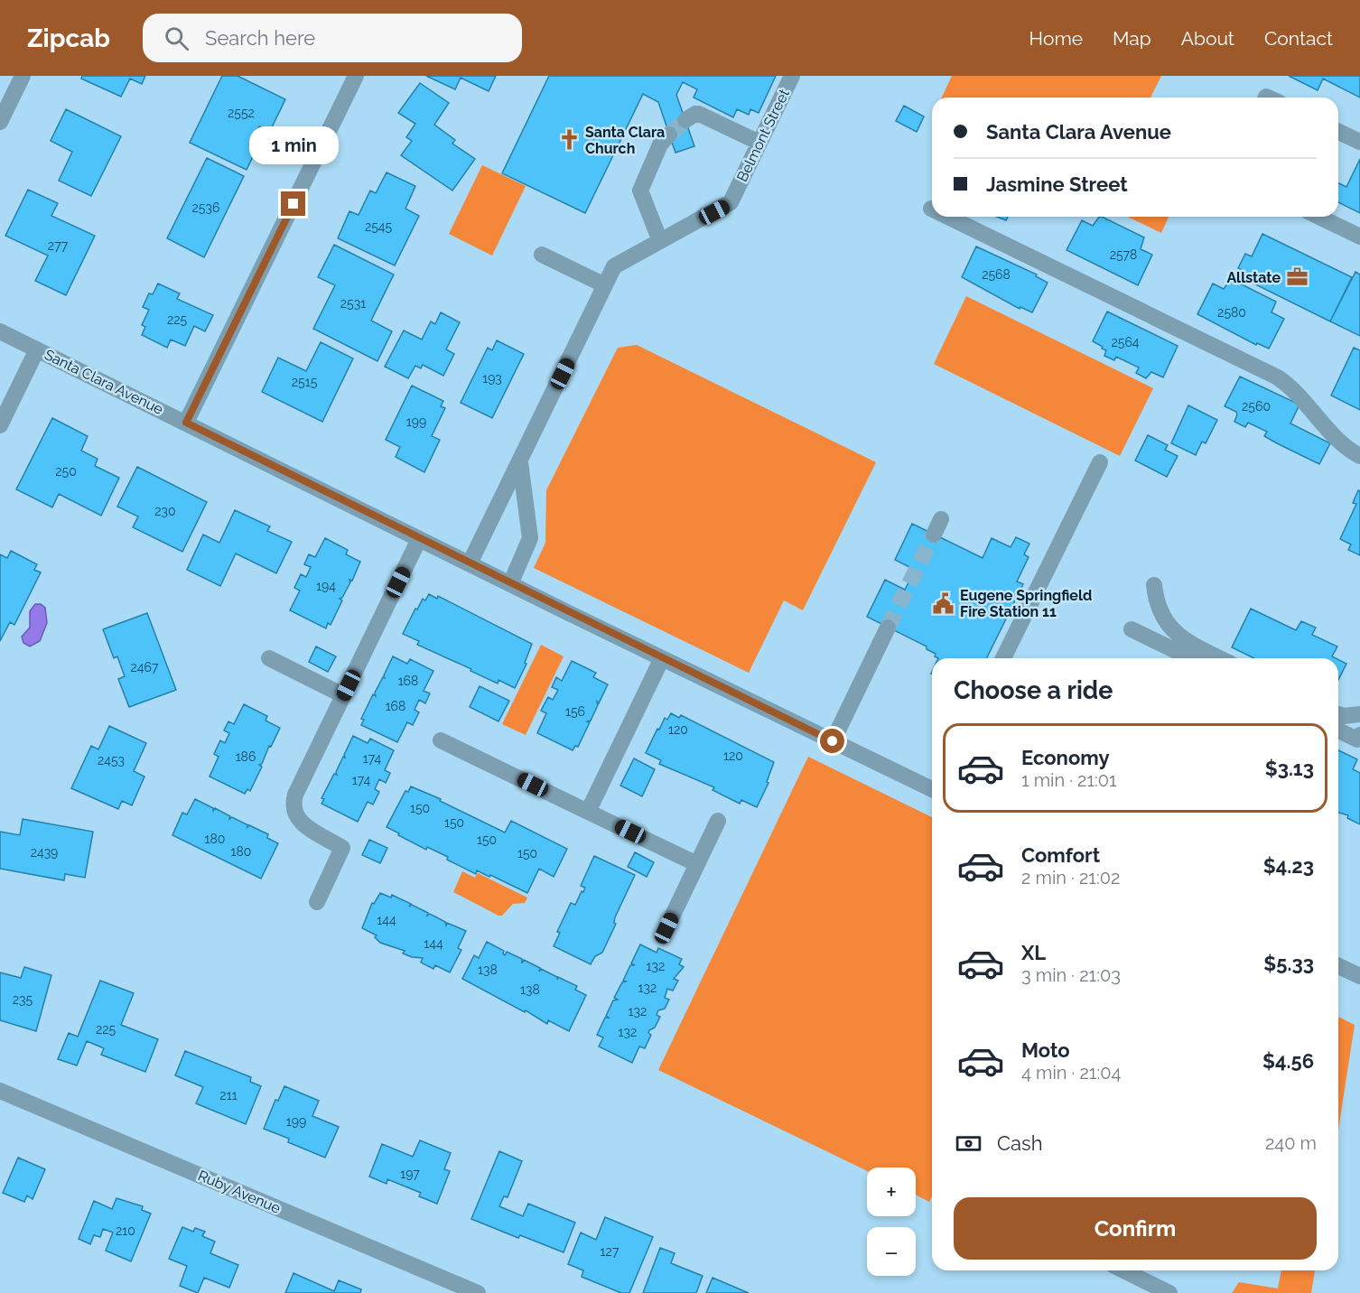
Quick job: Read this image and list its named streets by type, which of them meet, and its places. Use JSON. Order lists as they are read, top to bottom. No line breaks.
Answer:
{"streets":{"street":["Belmont Street","Santa Clara Avenue","Ruby Avenue"]},"crossings":[["Belmont Street","Santa Clara Avenue"]],"places":{"church":["Santa Clara Church"],"office":["Allstate"],"public building":["Eugene Springfield Fire Station 11"]},"house_numbers":["2552","2536","2545","277","2578","2568","2531","2580","225","2564","193","2515","2560","199","250","230","194","2467","168","168","156","120","120","186","174","2453","174","150","150","180","150","180","2439","150","144","144","132","138","132","138","235","132","225","132","211","199","197","210","127"],"page":{"header":"Zipcab","search":"Search here","nav":["Home","Map","About","Contact"],"banner":["Santa Clara Avenue","Jasmine Street"],"bubble":"1 min","heading":"Choose a ride","list":[{"name":"Economy","note":"1 min · 21:01","value":"$3.13"},{"name":"Comfort","note":"2 min · 21:02","value":"$4.23"},{"name":"XL","note":"3 min · 21:03","value":"$5.33"},{"name":"Moto","note":"4 min · 21:04","value":"$4.56"}],"pay":["Cash","240 m"],"map_buttons":["+","−"],"buttons":"Confirm"}}
